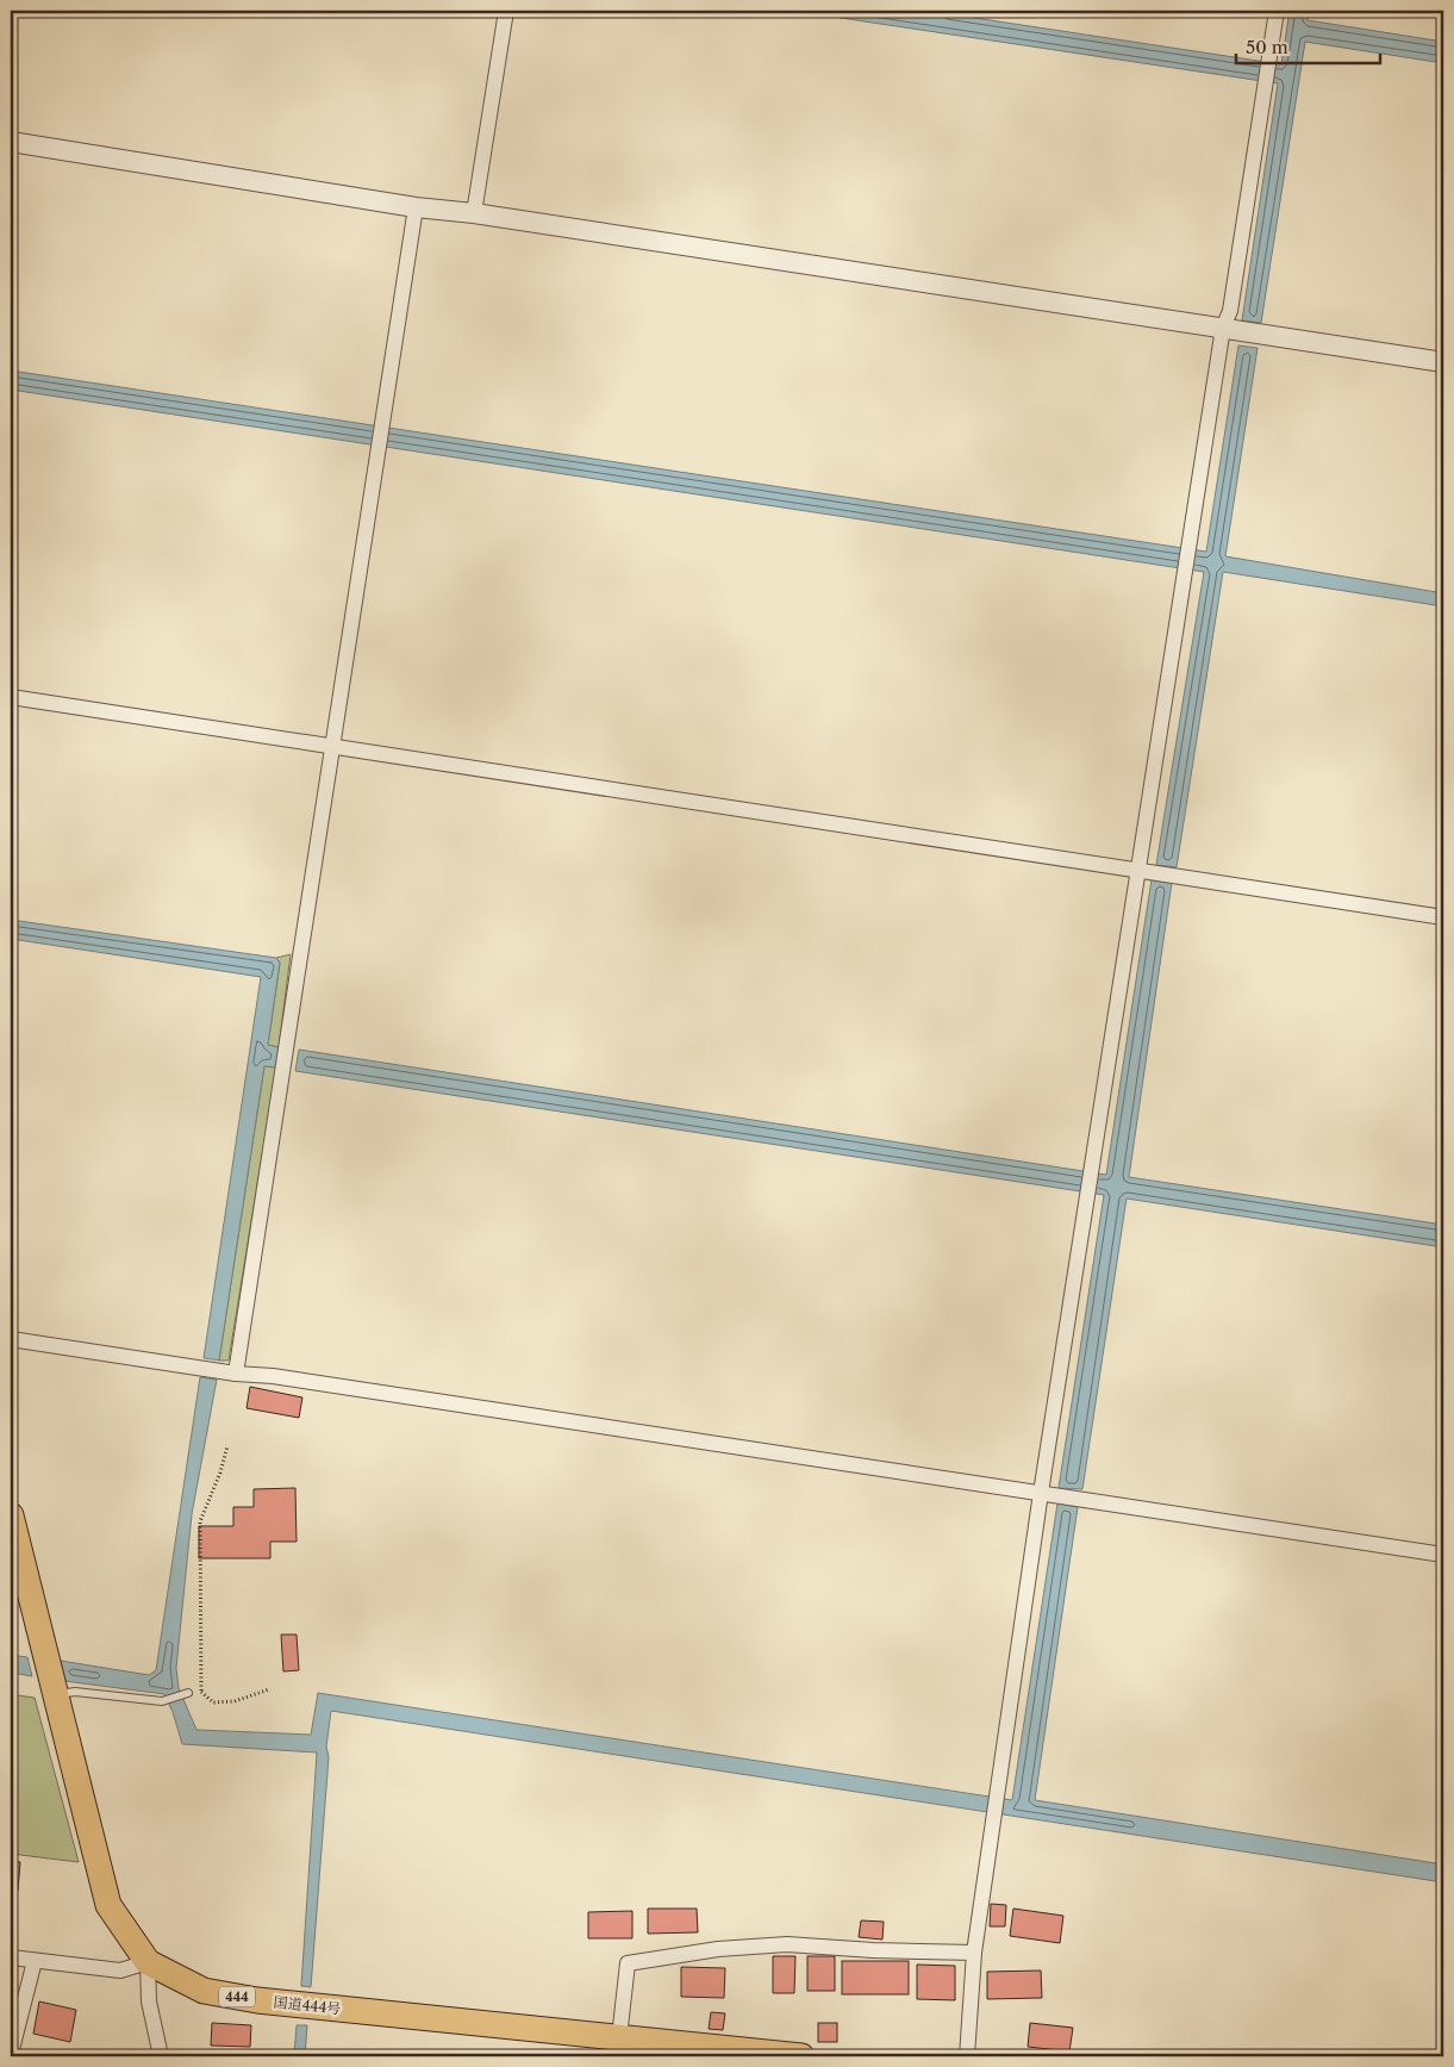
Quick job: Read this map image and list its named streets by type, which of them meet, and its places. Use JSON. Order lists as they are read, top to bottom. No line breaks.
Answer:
{"streets":{"highway":["444","国道444号"]},"scale_bar":"50 m"}
